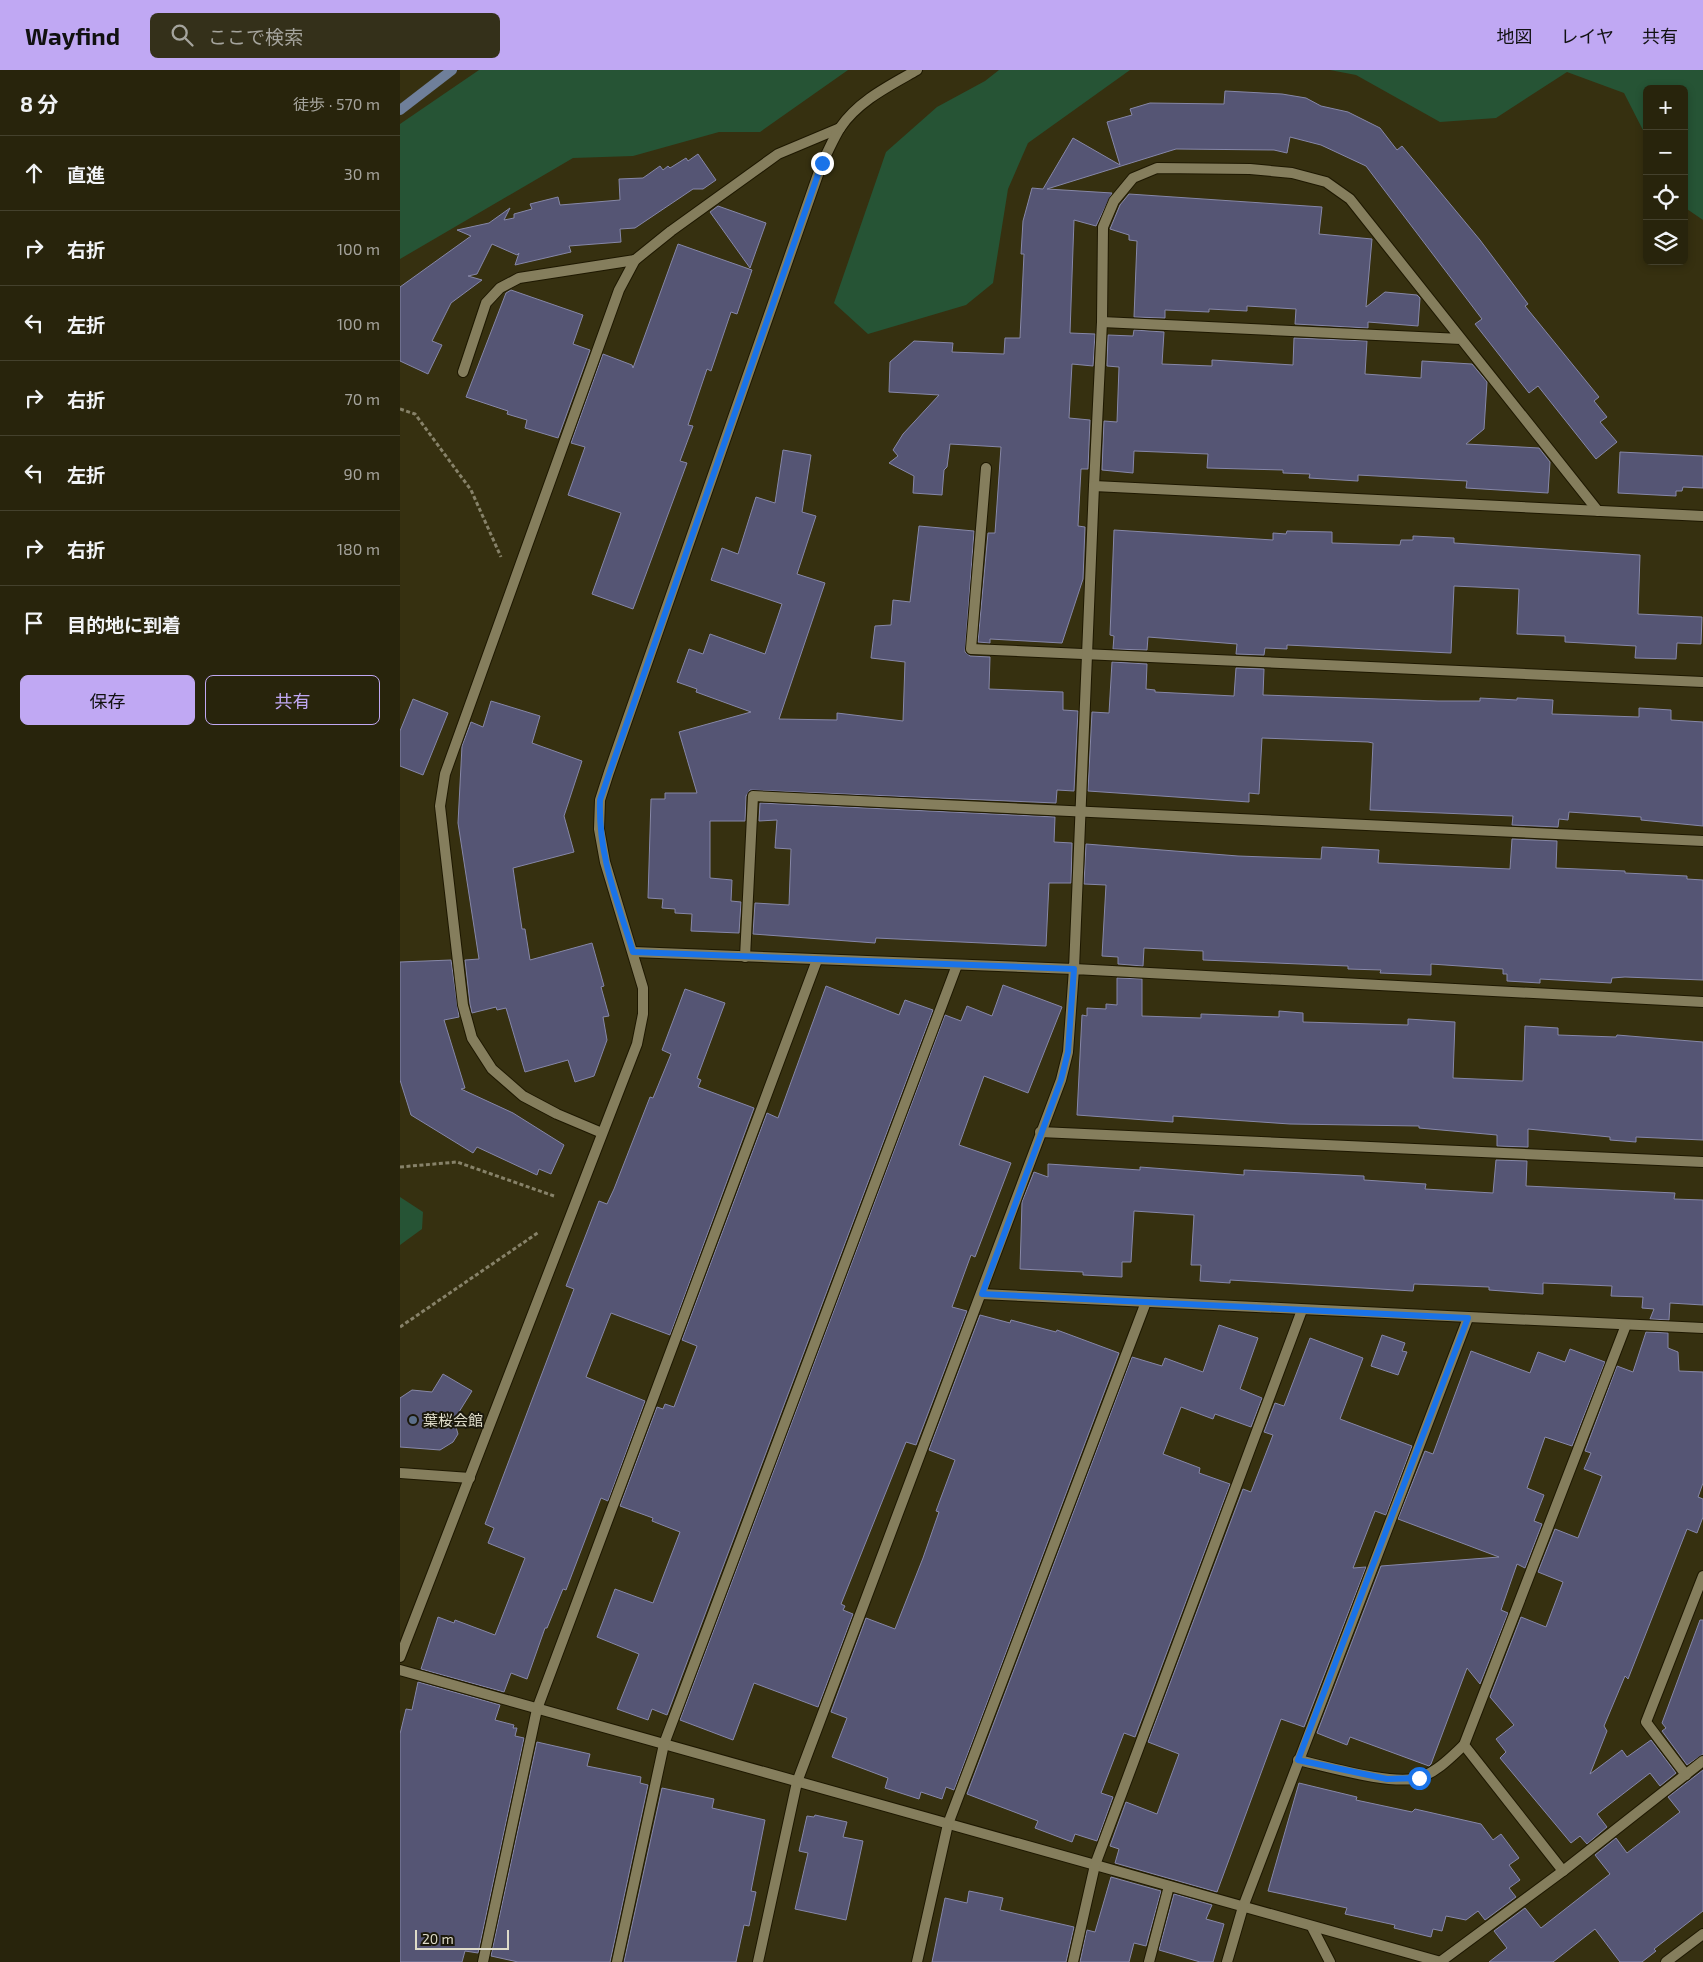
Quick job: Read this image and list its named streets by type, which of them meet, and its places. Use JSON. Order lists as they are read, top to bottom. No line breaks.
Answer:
{"places":["葉桜会館"],"scale_bar":"20 m","page":{"header":"Wayfind","search":"ここで検索","nav":["地図","レイヤ","共有"],"heading":["8 分","徒歩 · 570 m"],"map_buttons":["+","−"],"list":[["直進","30 m"],["右折","100 m"],["左折","100 m"],["右折","70 m"],["左折","90 m"],["右折","180 m"],"目的地に到着"],"buttons":["保存","共有"],"scale":"20 m"}}
